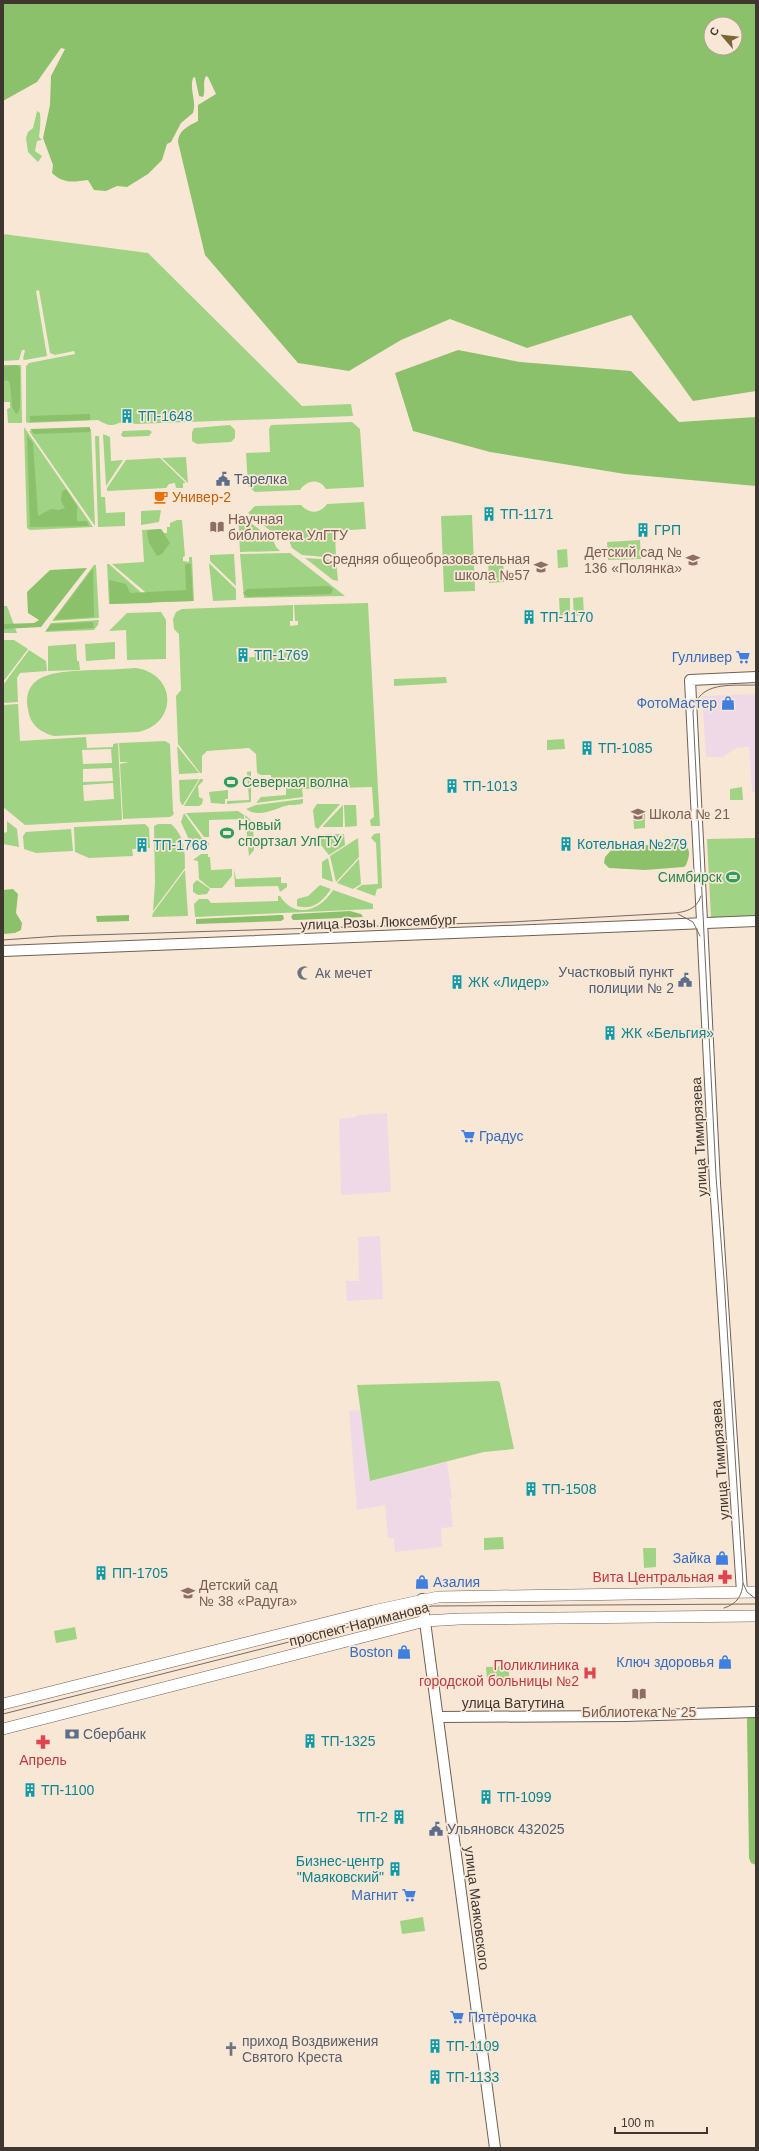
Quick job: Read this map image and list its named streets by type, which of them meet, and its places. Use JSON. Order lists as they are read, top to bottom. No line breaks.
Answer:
{"streets":{"main road":["проспект Нариманова"],"street":["улица Розы Люксембург","улица Тимирязева","улица Ватутина","улица Маяковского"]},"crossings":[["улица Розы Люксембург","улица Тимирязева"],["улица Тимирязева","проспект Нариманова"],["проспект Нариманова","улица Маяковского"],["улица Ватутина","улица Маяковского"]],"places":{"building":["ТП-1648","ТП-1171","ГРП","ТП-1170","ТП-1769","ТП-1085","ТП-1013","Котельная №279","ТП-1768","ЖК «Лидер»","ЖК «Бельгия»","ТП-1508","ПП-1705","ТП-1325","ТП-1100","ТП-1099","ТП-2","Бизнес-центр \"Маяковский\"","ТП-1109","ТП-1133"],"public building":["Тарелка","Участковый пункт полиции № 2","Ульяновск 432025"],"cafe":["Универ-2"],"library":["Научная библиотека УлГТУ","Библиотека № 25"],"school or university":["Детский сад № 136 «Полянка»","Средняя общеобразовательная школа №57","Школа № 21","Детский сад № 38 «Радуга»"],"supermarket":["Гулливер","Градус","Магнит","Пятёрочка"],"shop":["ФотоМастер","Зайка","Азалия","Boston","Ключ здоровья"],"sports":["Северная волна","Новый спортзал УлГТУ","Симбирск"],"mosque":["Ак мечет"],"pharmacy":["Вита Центральная","Апрель"],"hospital":["Поликлиника городской больницы №2"],"bank":["Сбербанк"],"church":["приход Воздвижения Святого Креста"]},"scale_bar":"100 m","north":"top left"}
